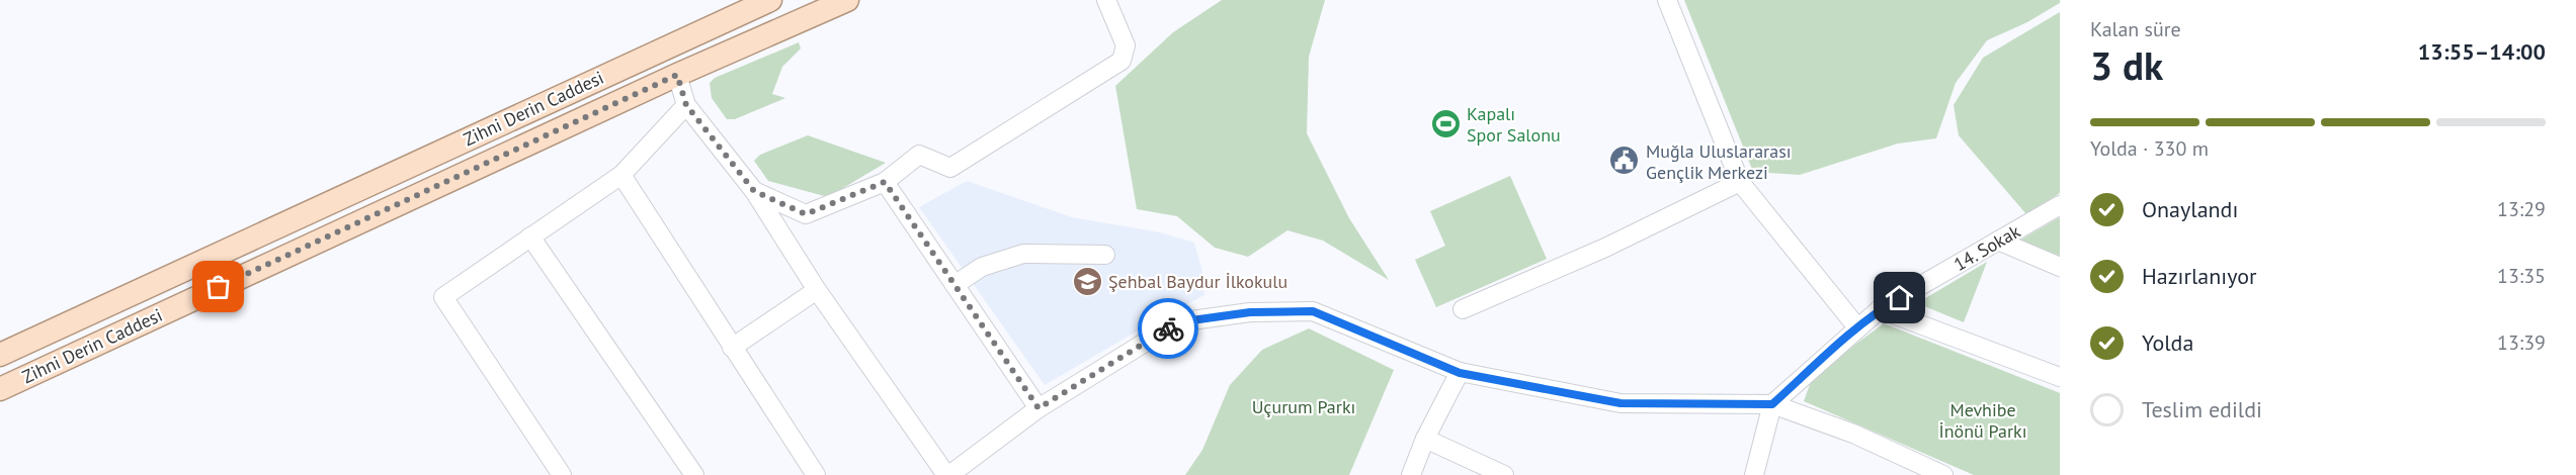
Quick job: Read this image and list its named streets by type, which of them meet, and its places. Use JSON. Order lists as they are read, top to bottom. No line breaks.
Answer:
{"streets":{"main road":["Zihni Derin Caddesi"],"street":["14. Sokak"]},"parks":["Uçurum Parkı","Mevhibe İnönü Parkı"],"places":{"sports":["Kapalı Spor Salonu"],"public building":["Muğla Uluslararası Gençlik Merkezi"],"school or university":["Şehbal Baydur İlkokulu"]},"page":{"heading":["3 dk","Kalan süre","13:55–14:00"],"bar":"Yolda · 330 m","list":[["Onaylandı","13:29"],["Hazırlanıyor","13:35"],["Yolda","13:39"],"Teslim edildi"]}}
